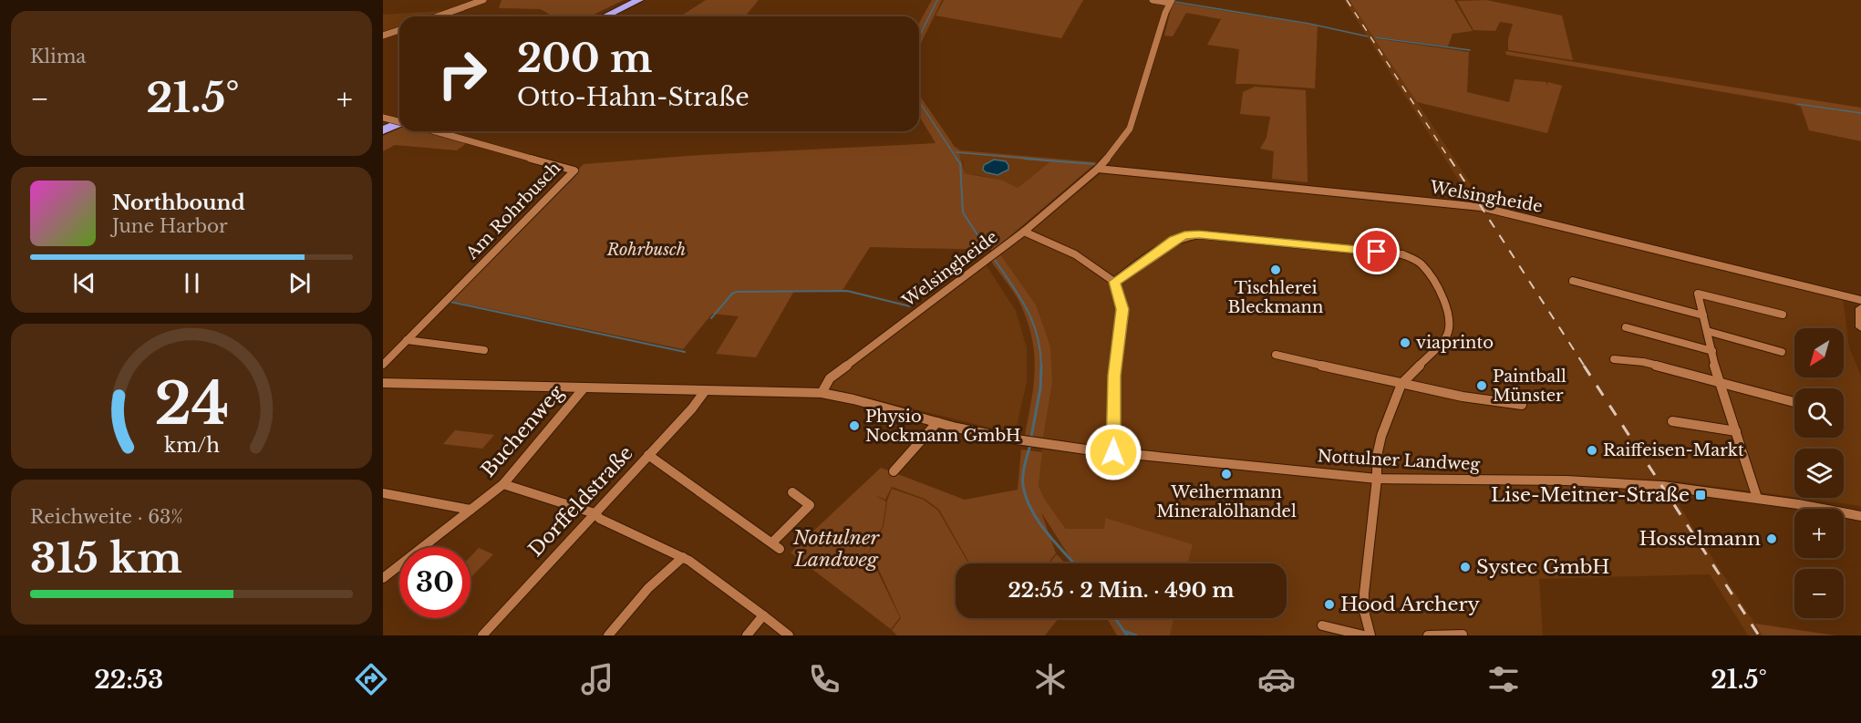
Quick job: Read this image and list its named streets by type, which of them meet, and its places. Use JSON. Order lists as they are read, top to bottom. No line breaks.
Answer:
{"streets":{"street":["Welsingheide","Am Rohrbusch","Buchenweg","Nottulner Landweg","Dorffeldstraße"]},"crossings":[["Welsingheide","Nottulner Landweg"],["Buchenweg","Nottulner Landweg"],["Nottulner Landweg","Dorffeldstraße"]],"parks":["Rohrbusch","Nottulner Landweg"],"places":{"other":["Tischlerei Bleckmann","viaprinto","Paintball Münster","Physio Nockmann GmbH","Raiffeisen-Markt","Weihermann Mineralölhandel","Hosselmann","Systec GmbH","Hood Archery"],"transit":["Lise-Meitner-Straße"]},"north":"bottom left","page":{"tile":["Klima",["Reichweite · 63%","315 km"]],"turn":["200 m","Otto-Hahn-Straße"],"heat":["−","21.5°","+"],"song":["Northbound","June Harbor"],"map_buttons":["+","−"],"limit":"30","trip":"22:55 · 2 Min. · 490 m","tabs":["22:53","21.5°"],"gauge":["24","km/h"]}}
